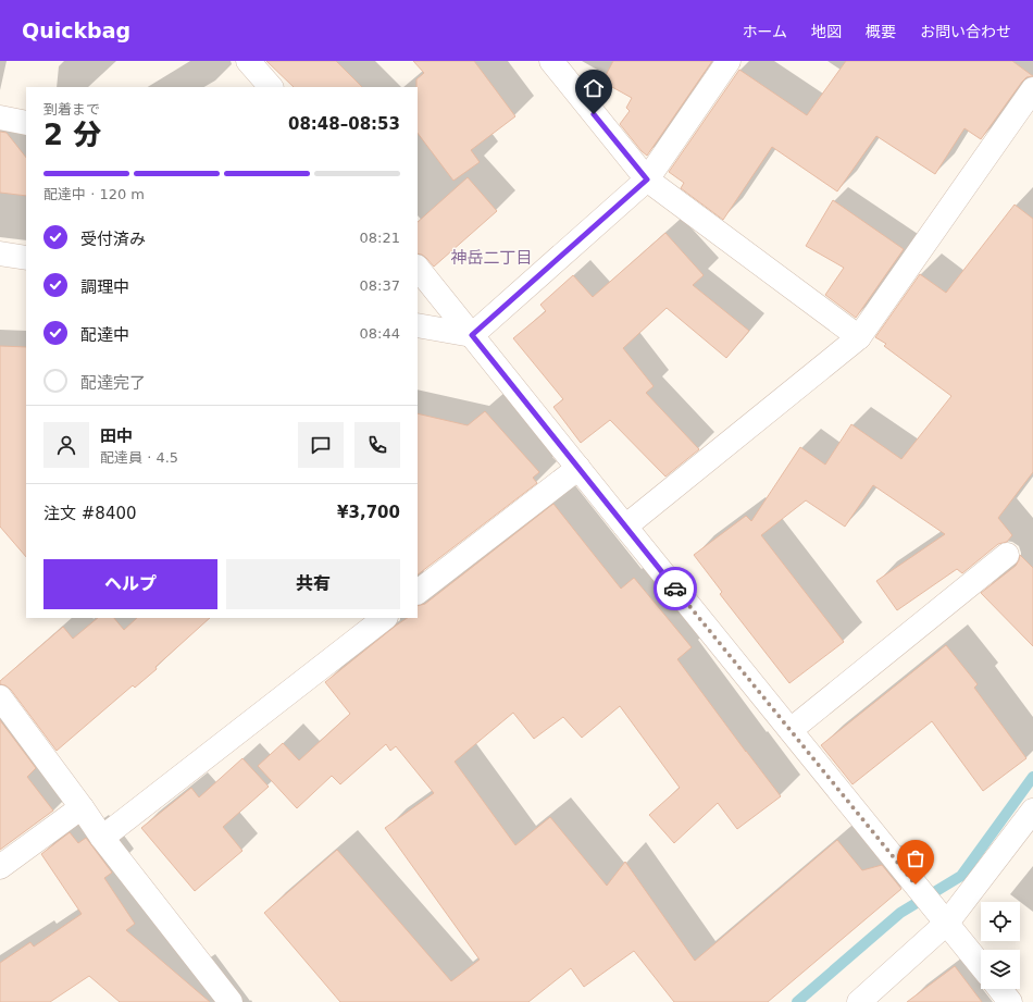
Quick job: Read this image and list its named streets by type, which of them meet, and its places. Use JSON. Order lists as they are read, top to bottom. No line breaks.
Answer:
{"districts":["神岳二丁目"],"page":{"header":"Quickbag","nav":["ホーム","地図","概要","お問い合わせ"],"heading":["2 分","到着まで","08:48–08:53"],"panel":["田中","配達員 · 4.5","注文 #8400","¥3,700"],"bar":"配達中 · 120 m","list":[["受付済み","08:21"],["調理中","08:37"],["配達中","08:44"],"配達完了"],"buttons":["ヘルプ","共有"]}}
